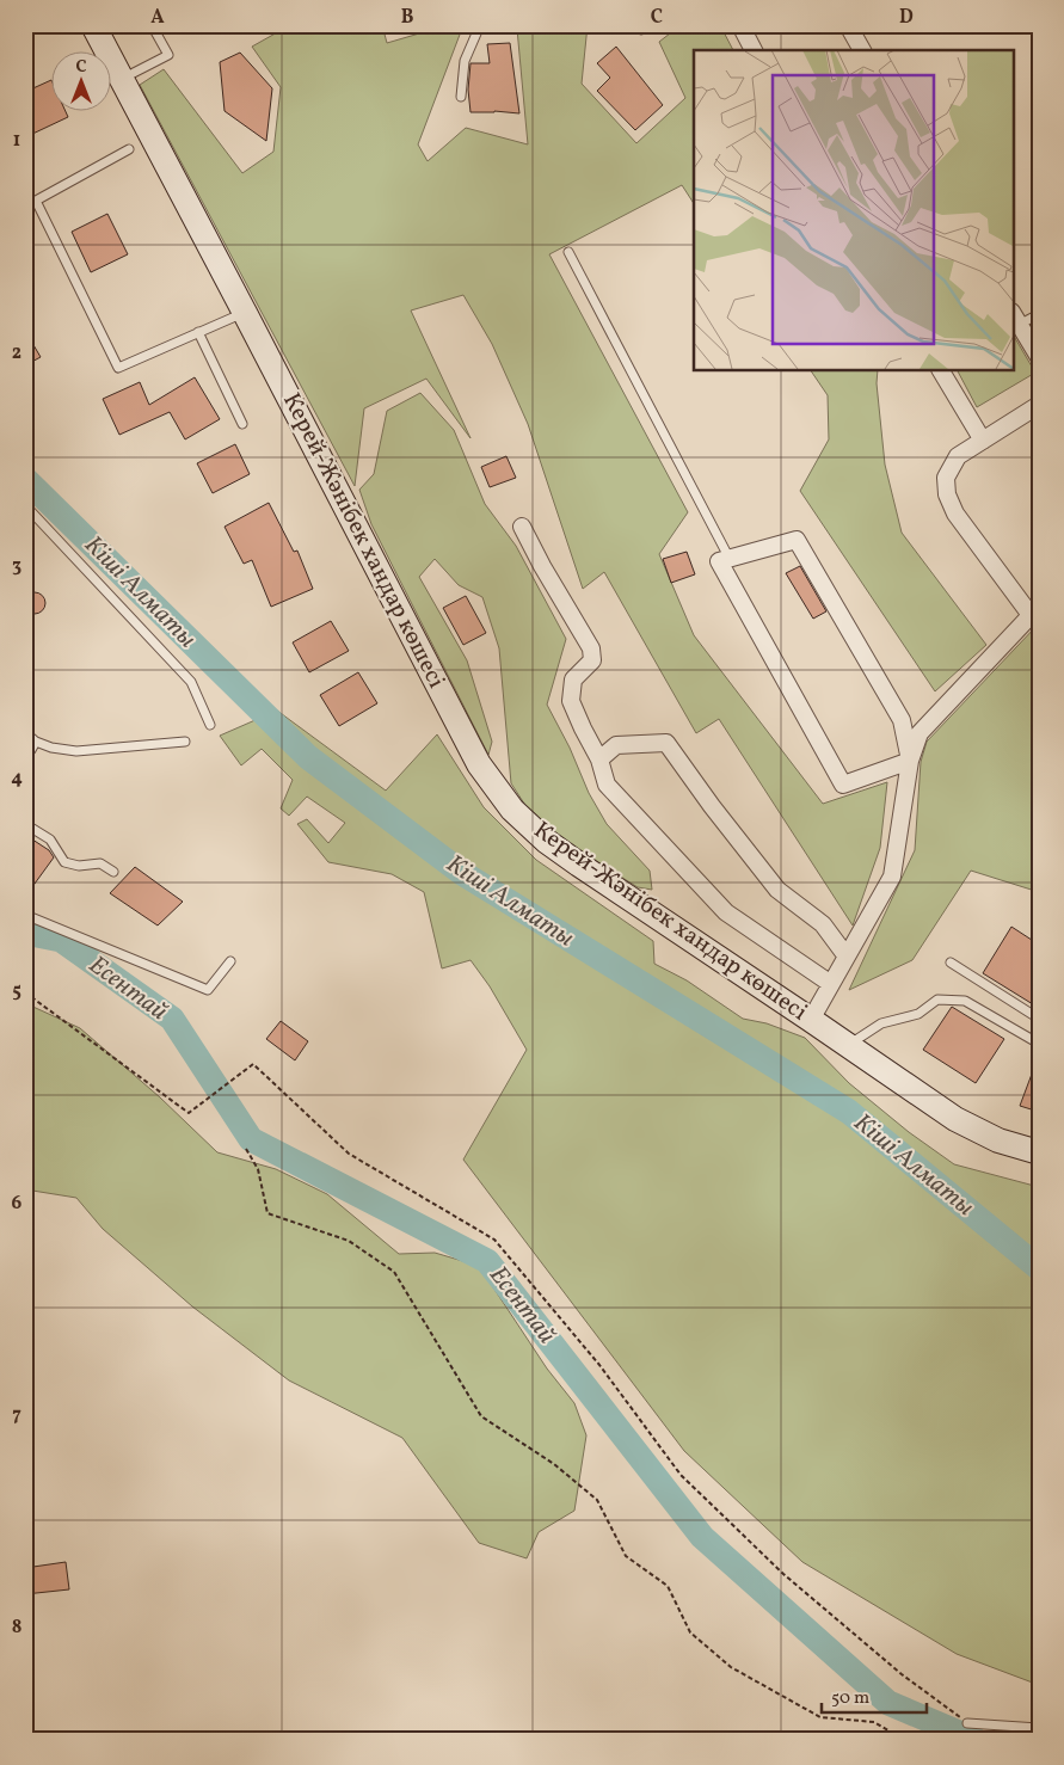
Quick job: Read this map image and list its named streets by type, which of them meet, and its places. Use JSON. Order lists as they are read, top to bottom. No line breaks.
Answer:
{"streets":{"main road":["Керей-Жәнібек хандар көшесі"]},"water":["Кіші Алматы","Есентай"],"scale_bar":"50 m","north":"top","grid":{"columns":["A","B","C","D"],"rows":["1","2","3","4","5","6","7","8"]}}
